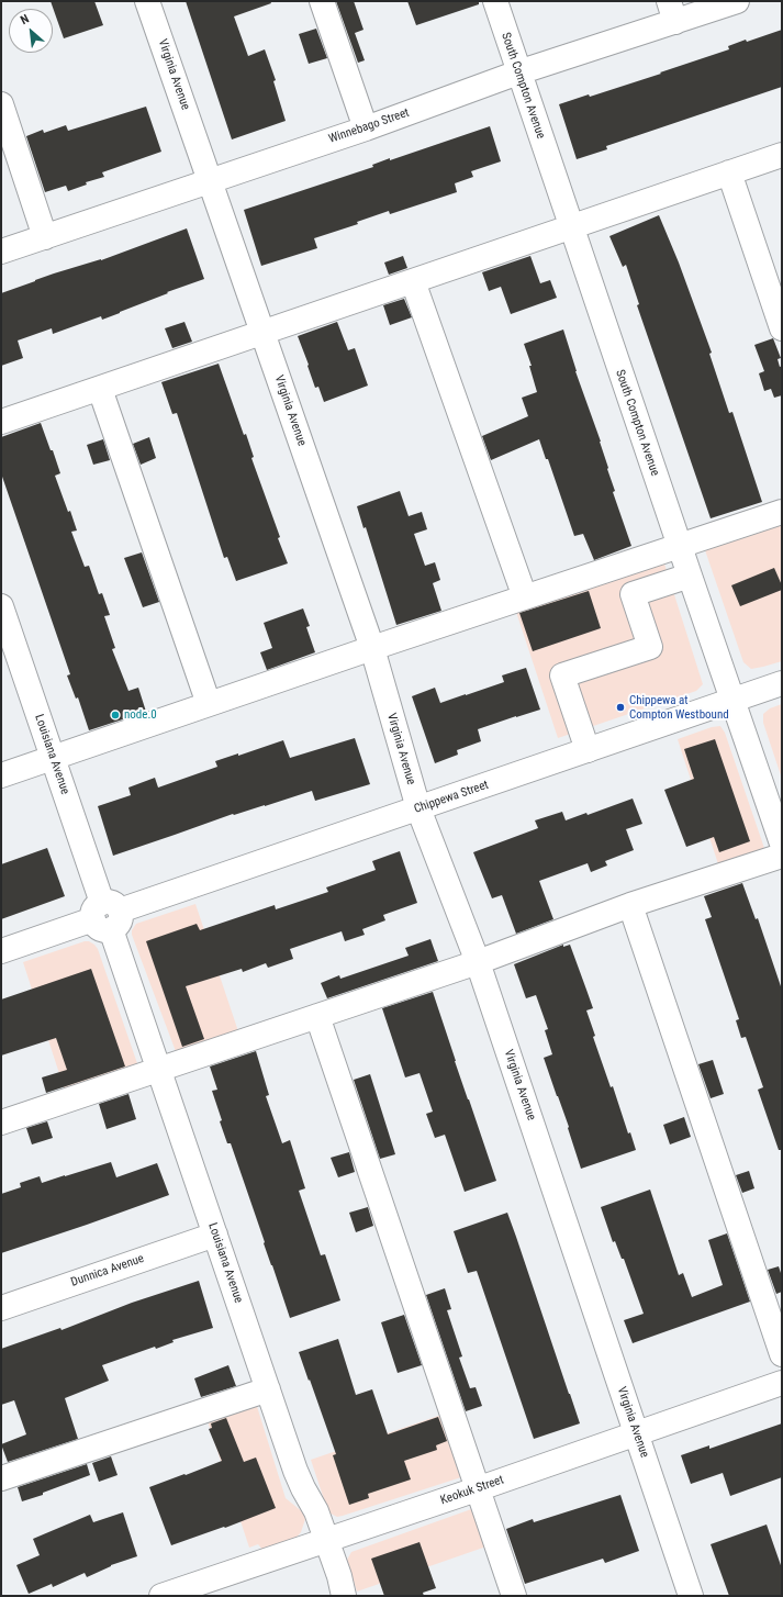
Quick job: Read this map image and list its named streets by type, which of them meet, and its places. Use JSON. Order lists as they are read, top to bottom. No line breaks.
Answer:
{"streets":{"street":["Virginia Avenue","South Compton Avenue","Winnebago Street","Louisiana Avenue","Chippewa Street","Dunnica Avenue","Keokuk Street"]},"crossings":[["Virginia Avenue","Winnebago Street"],["Virginia Avenue","Chippewa Street"],["Virginia Avenue","Keokuk Street"],["South Compton Avenue","Winnebago Street"],["South Compton Avenue","Chippewa Street"],["Louisiana Avenue","Chippewa Street"],["Louisiana Avenue","Dunnica Avenue"],["Louisiana Avenue","Keokuk Street"]],"places":["Chippewa at Compton Westbound","node.0"],"north":"top left"}
